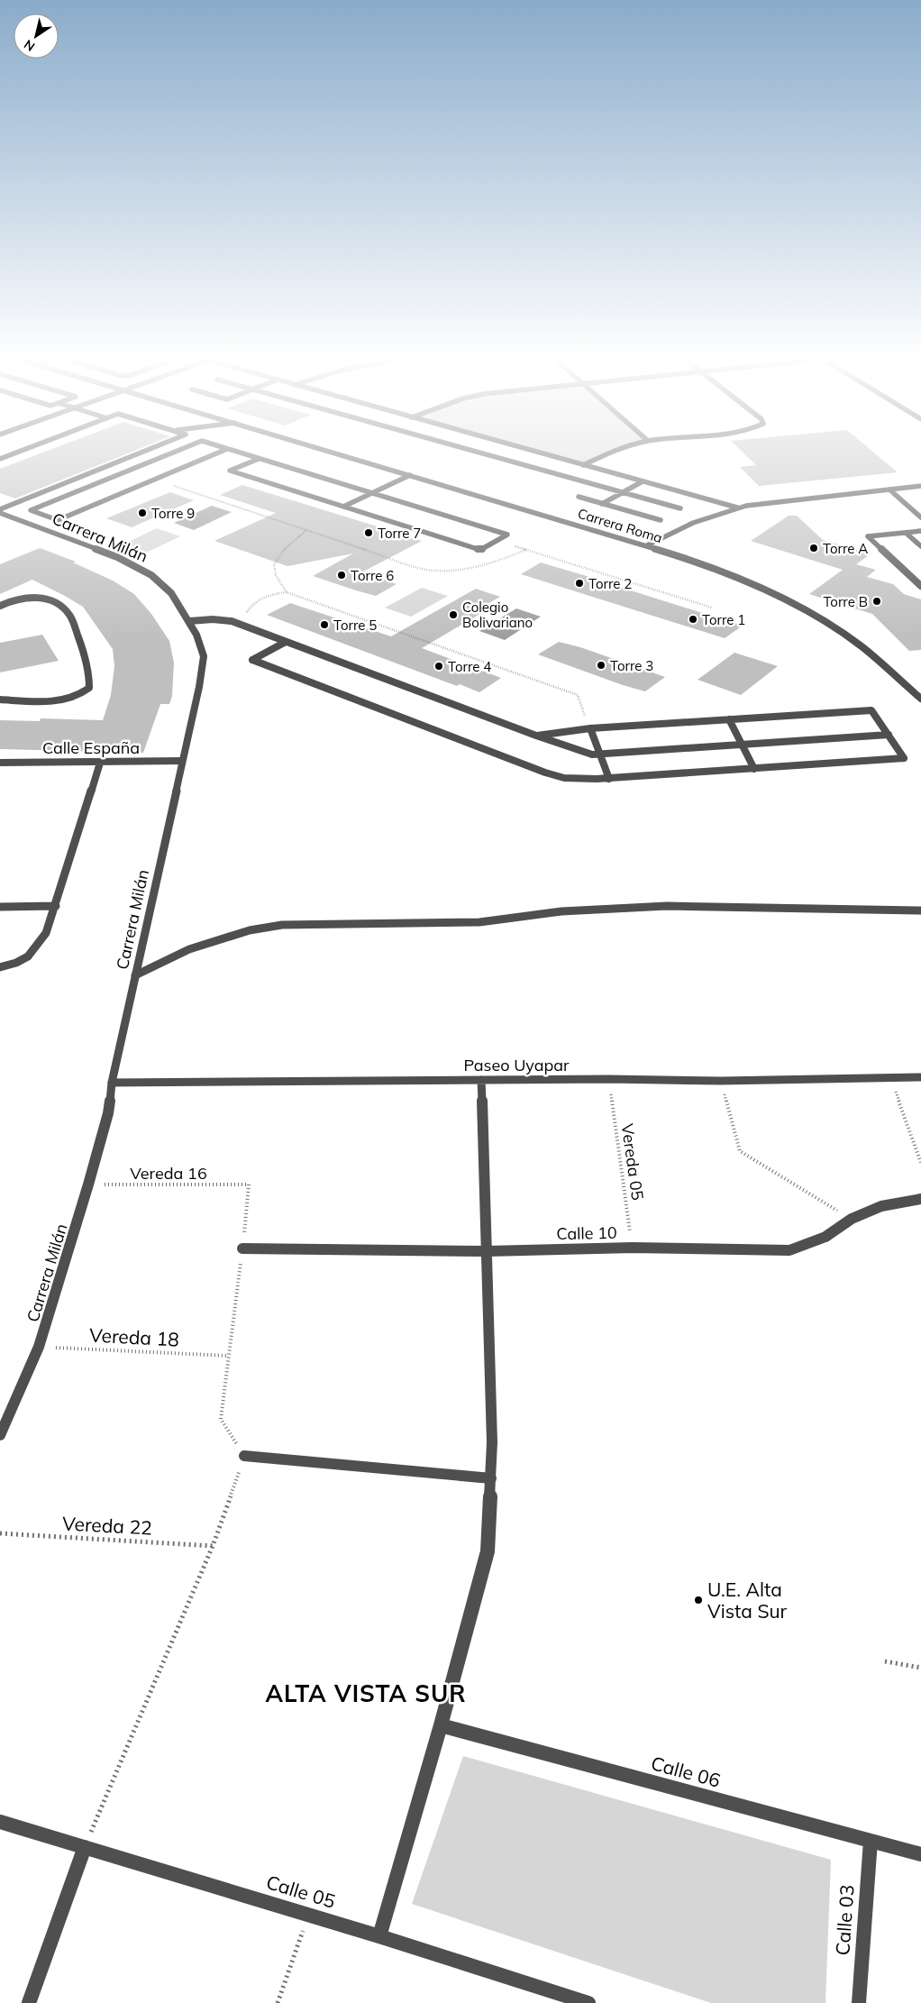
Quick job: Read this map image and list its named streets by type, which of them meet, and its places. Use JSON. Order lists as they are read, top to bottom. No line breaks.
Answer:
{"streets":{"street":["Carrera Roma","Carrera Milán","Calle España","Paseo Uyapar","Calle 10","Calle 06","Calle 05","Calle 03"],"path":["Vereda 05","Vereda 16","Vereda 18","Vereda 22"]},"crossings":[["Carrera Milán","Calle España"],["Carrera Milán","Paseo Uyapar"],["Carrera Milán","Vereda 16"],["Carrera Milán","Vereda 18"],["Paseo Uyapar","Vereda 05"],["Vereda 05","Calle 10"],["Vereda 16","Calle 10"],["Calle 06","Calle 03"]],"districts":["ALTA VISTA SUR"],"places":["Torre 9","Torre 7","Torre A","Torre 6","Torre 2","Torre B","Colegio Bolivariano","Torre 1","Torre 5","Torre 3","Torre 4","U.E. Alta Vista Sur"],"north":"bottom left"}
